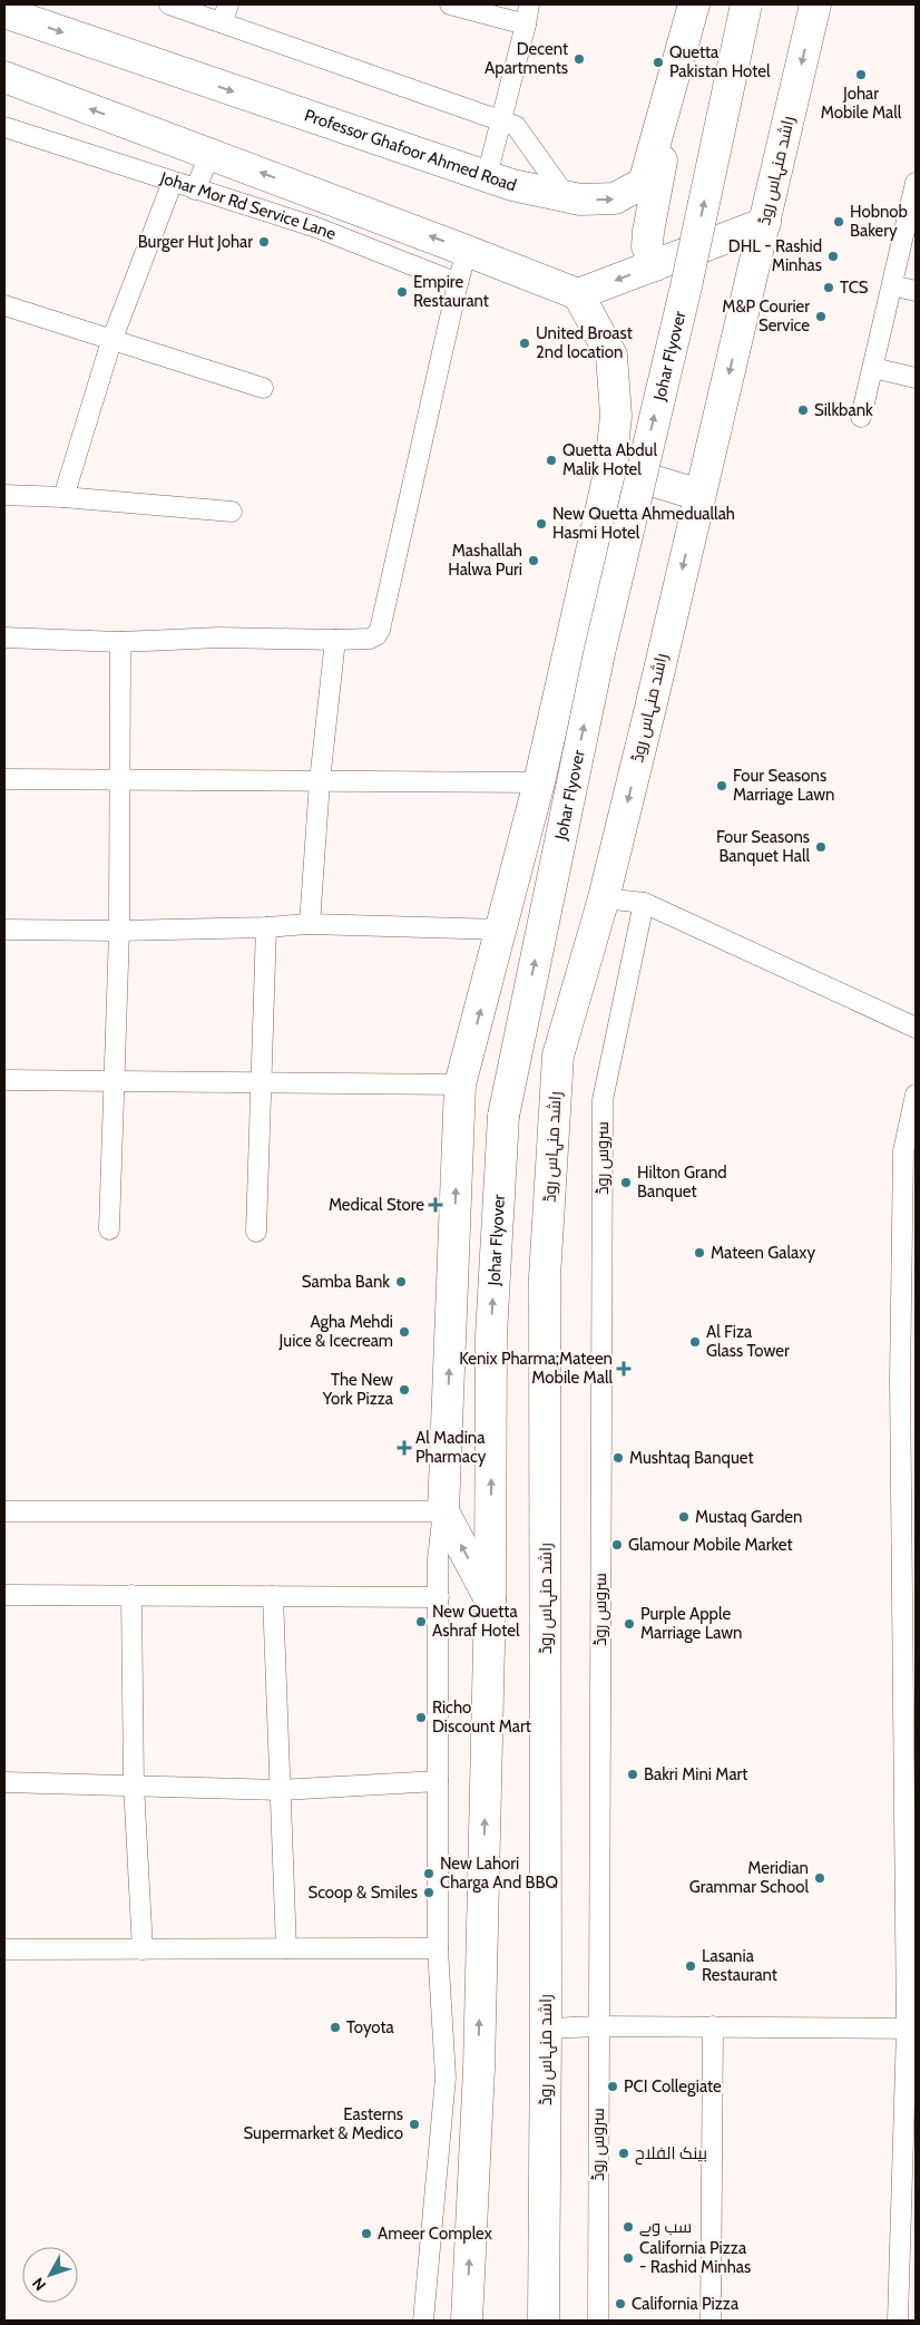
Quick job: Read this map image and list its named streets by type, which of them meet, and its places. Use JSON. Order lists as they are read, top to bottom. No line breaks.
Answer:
{"streets":{"main road":["Professor Ghafoor Ahmed Road","راشد منہاس روڈ","Johar Flyover"],"street":["Johar Mor Rd Service Lane","سروس روڈ"]},"places":{"other":["Decent Apartments","Quetta Pakistan Hotel","Johar Mobile Mall","Hobnob Bakery","Burger Hut Johar","DHL - Rashid Minhas","TCS","Empire Restaurant","M&P Courier Service","United Broast 2nd location","Silkbank","Quetta Abdul Malik Hotel","New Quetta Ahmeduallah Hasmi Hotel","Mashallah Halwa Puri","Four Seasons Marriage Lawn","Four Seasons Banquet Hall","Hilton Grand Banquet","Mateen Galaxy","Samba Bank","Agha Mehdi Juice & Icecream","Al Fiza Glass Tower","The New York Pizza","Mushtaq Banquet","Mustaq Garden","Glamour Mobile Market","New Quetta Ashraf Hotel","Purple Apple Marriage Lawn","Richo Discount Mart","Bakri Mini Mart","New Lahori Charga And BBQ","Meridian Grammar School","Scoop & Smiles","Lasania Restaurant","Toyota","PCI Collegiate","Easterns Supermarket & Medico","بینک الفلاح","سب وے","Ameer Complex","California Pizza - Rashid Minhas","California Pizza"],"health":["Medical Store","Kenix Pharma;Mateen Mobile Mall","Al Madina Pharmacy"]},"north":"bottom left"}
